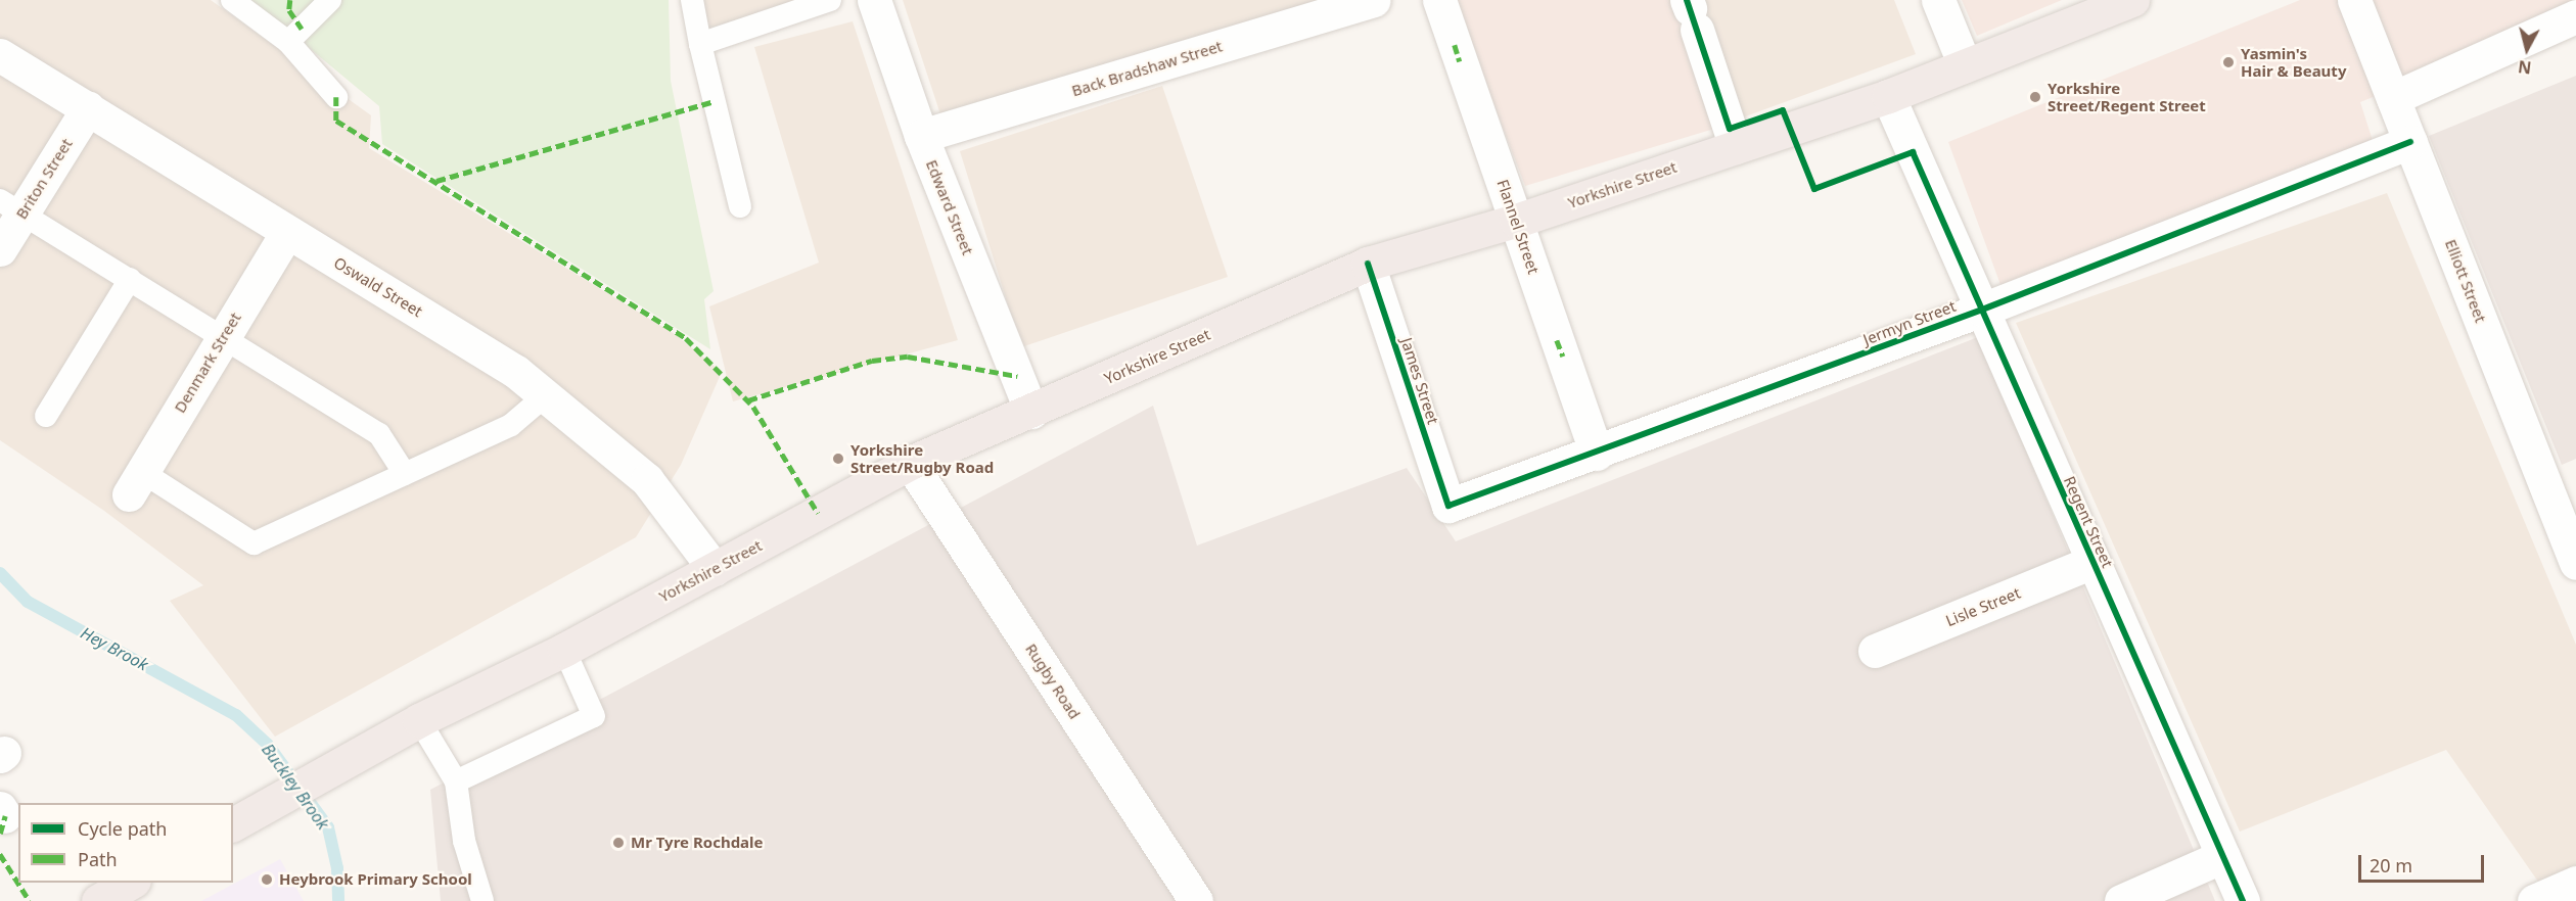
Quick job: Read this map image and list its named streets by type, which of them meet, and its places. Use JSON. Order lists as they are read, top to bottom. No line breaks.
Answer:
{"streets":{"highway":["Yorkshire Street"],"street":["Back Bradshaw Street","Briton Street","Edward Street","Flannel Street","Elliott Street","Oswald Street","Jermyn Street","Denmark Street","James Street","Regent Street","Lisle Street","Rugby Road"]},"crossings":[["Back Bradshaw Street","Edward Street"],["Briton Street","Oswald Street"],["Yorkshire Street","Edward Street"],["Yorkshire Street","Flannel Street"],["Yorkshire Street","Oswald Street"],["Yorkshire Street","James Street"],["Yorkshire Street","Regent Street"],["Yorkshire Street","Rugby Road"],["Flannel Street","Jermyn Street"],["Elliott Street","Jermyn Street"],["Oswald Street","Denmark Street"],["Jermyn Street","James Street"],["Jermyn Street","Regent Street"],["Regent Street","Lisle Street"]],"water":["Hey Brook","Buckley Brook"],"places":["Yasmin's Hair & Beauty","Yorkshire Street/Regent Street","Yorkshire Street/Rugby Road","Mr Tyre Rochdale","Heybrook Primary School"],"legend":["Cycle path","Path"],"scale_bar":"20 m","north":"bottom"}
